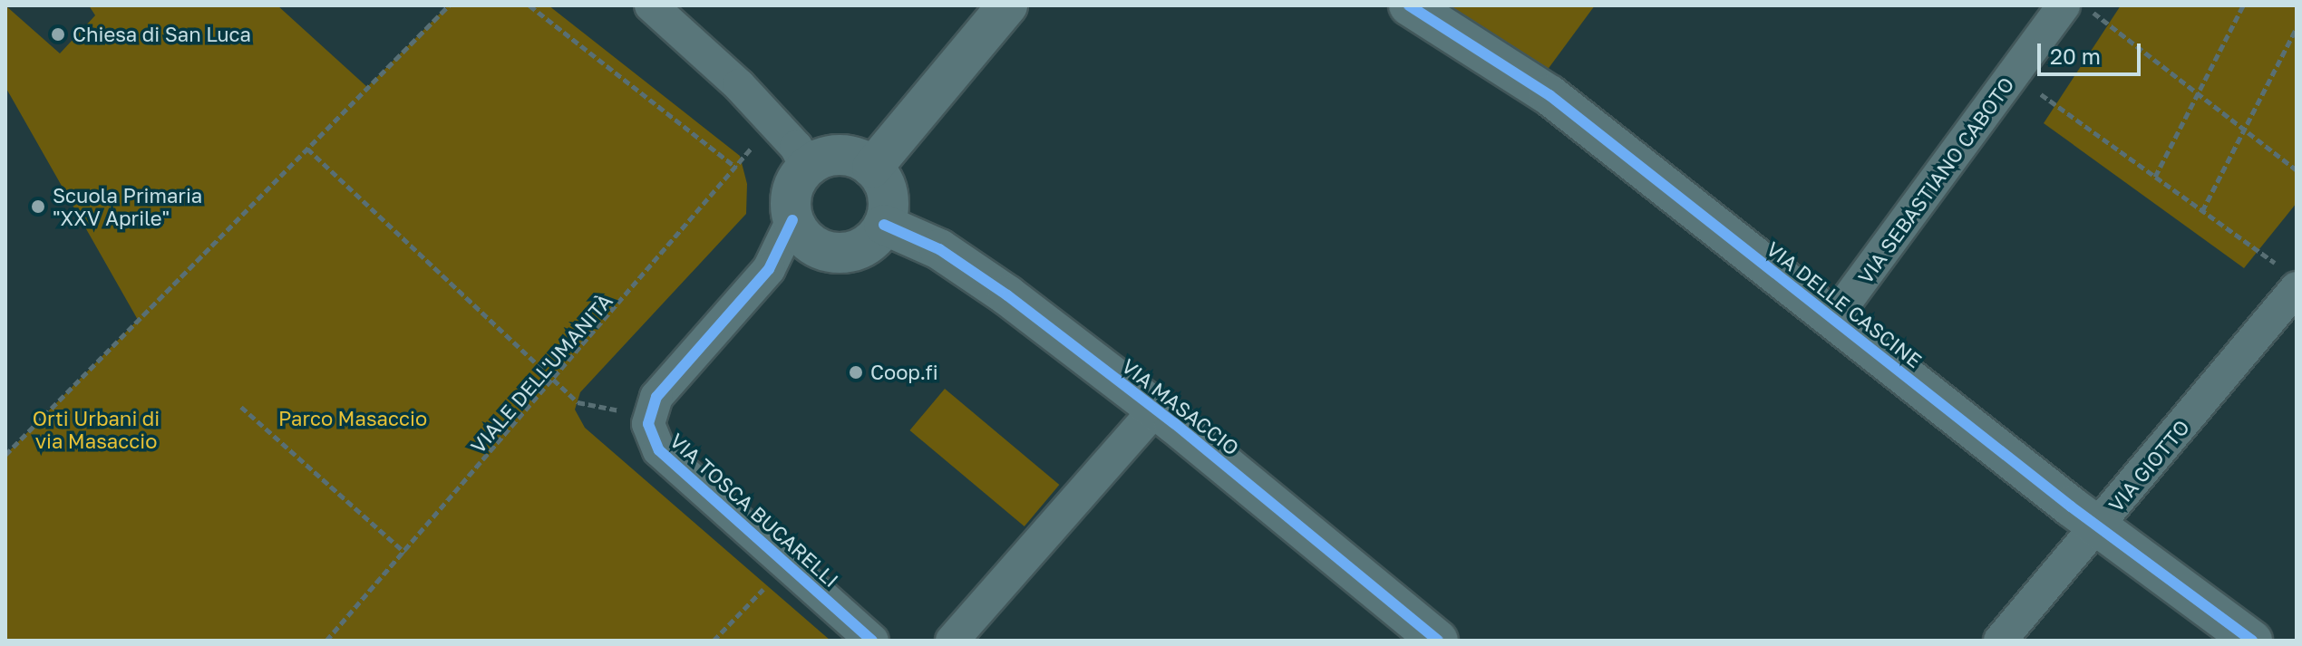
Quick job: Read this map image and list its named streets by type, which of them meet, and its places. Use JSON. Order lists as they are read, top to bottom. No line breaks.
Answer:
{"streets":{"street":["VIA SEBASTIANO CABOTO","VIA DELLE CASCINE","VIA MASACCIO","VIA GIOTTO","VIA TOSCA BUCARELLI"],"path":["VIALE DELL'UMANITÀ"]},"crossings":[["VIA SEBASTIANO CABOTO","VIA DELLE CASCINE"],["VIA DELLE CASCINE","VIA GIOTTO"]],"parks":["Orti Urbani di via Masaccio","Parco Masaccio"],"places":["Chiesa di San Luca","Scuola Primaria \"XXV Aprile\"","Coop.fi"],"scale_bar":"20 m"}
